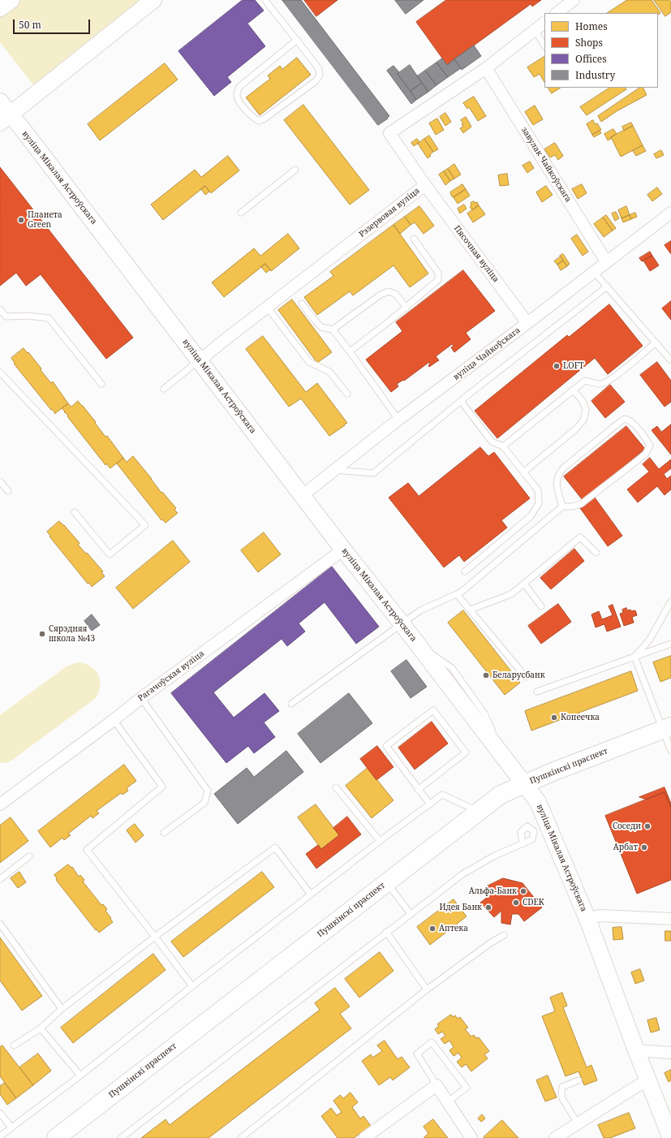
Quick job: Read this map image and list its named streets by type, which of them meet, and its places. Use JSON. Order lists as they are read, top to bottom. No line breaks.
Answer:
{"streets":{"main road":["вуліца Мікалая Астроўскага","Пушкінскі праспект"],"street":["завулак Чайкоўскага","Рэзервовая вуліца","Пясочная вуліца","вуліца Чайкоўскага","Рагачоўская вуліца"]},"crossings":[["завулак Чайкоўскага","Рэзервовая вуліца"],["завулак Чайкоўскага","вуліца Чайкоўскага"],["вуліца Мікалая Астроўскага","Рэзервовая вуліца"],["вуліца Мікалая Астроўскага","вуліца Чайкоўскага"],["вуліца Мікалая Астроўскага","Рагачоўская вуліца"],["вуліца Мікалая Астроўскага","Пушкінскі праспект"],["Рэзервовая вуліца","Пясочная вуліца"],["Пясочная вуліца","вуліца Чайкоўскага"]],"places":["Планета Green","LOFT","Сярэдняя школа №43","Беларусбанк","Копеечка","Соседи","Арбат","Альфа-Банк","CDEK","Идея Банк","Аптека"],"legend":["Homes","Shops","Offices","Industry"],"scale_bar":"50 m"}
